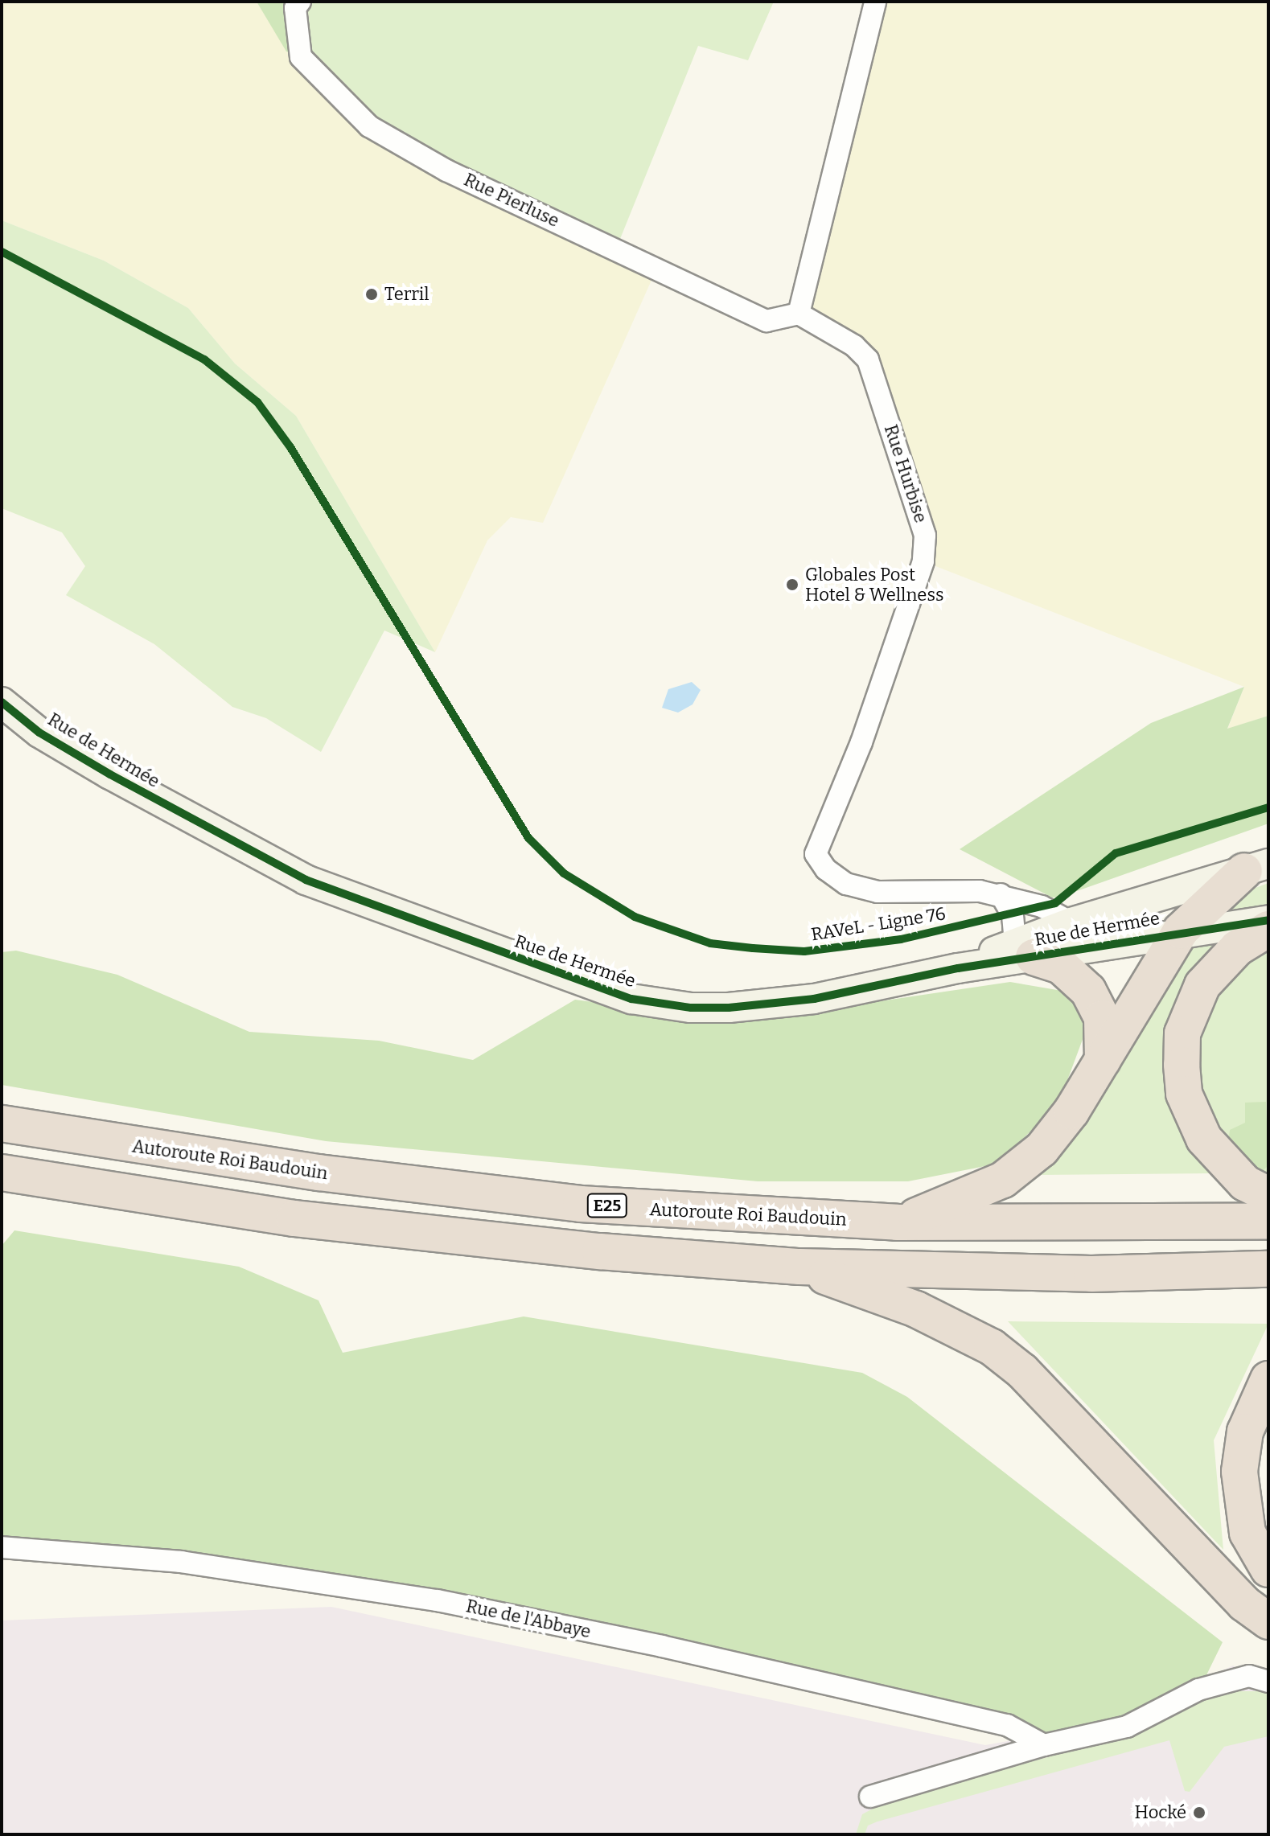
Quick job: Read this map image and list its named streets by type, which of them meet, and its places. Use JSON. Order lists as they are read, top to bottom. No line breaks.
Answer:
{"streets":{"highway":["Autoroute Roi Baudouin","E25"],"street":["Rue Pierluse","Rue Hurbise","Rue de Hermée","Rue de l'Abbaye"],"cycle path":["RAVeL - Ligne 76"]},"crossings":[["Rue Pierluse","Rue Hurbise"],["Rue Hurbise","Rue de Hermée"]],"places":["Terril","Globales Post Hotel & Wellness","Hocké"]}
